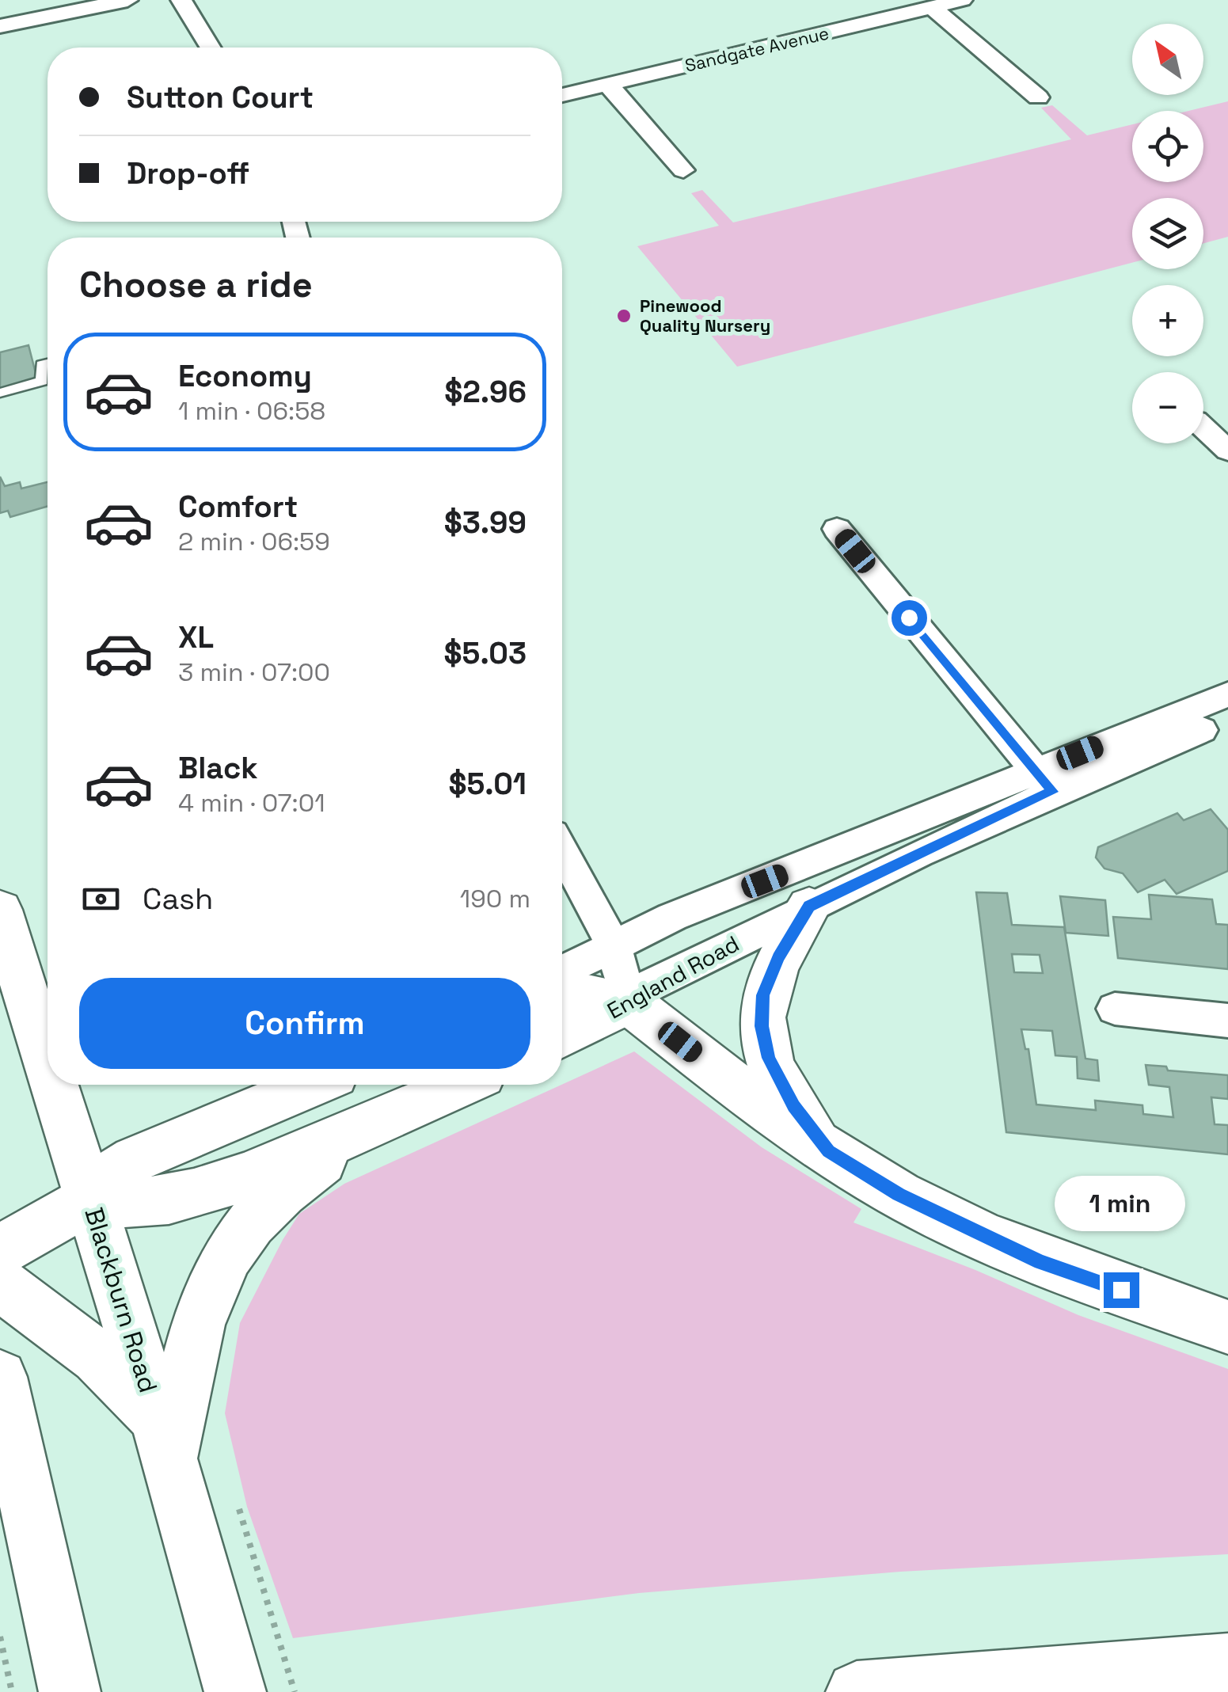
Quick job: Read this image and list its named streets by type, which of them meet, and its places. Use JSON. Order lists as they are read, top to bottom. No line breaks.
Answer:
{"streets":{"main road":["England Road","Blackburn Road"],"street":["Sandgate Avenue"]},"places":["Pinewood Quality Nursery"],"north":"top left","page":{"map_buttons":["+","−"],"banner":["Sutton Court","Drop-off"],"heading":"Choose a ride","list":[{"name":"Economy","note":"1 min · 06:58","value":"$2.96"},{"name":"Comfort","note":"2 min · 06:59","value":"$3.99"},{"name":"XL","note":"3 min · 07:00","value":"$5.03"},{"name":"Black","note":"4 min · 07:01","value":"$5.01"}],"pay":["Cash","190 m"],"buttons":"Confirm","bubble":"1 min"}}
